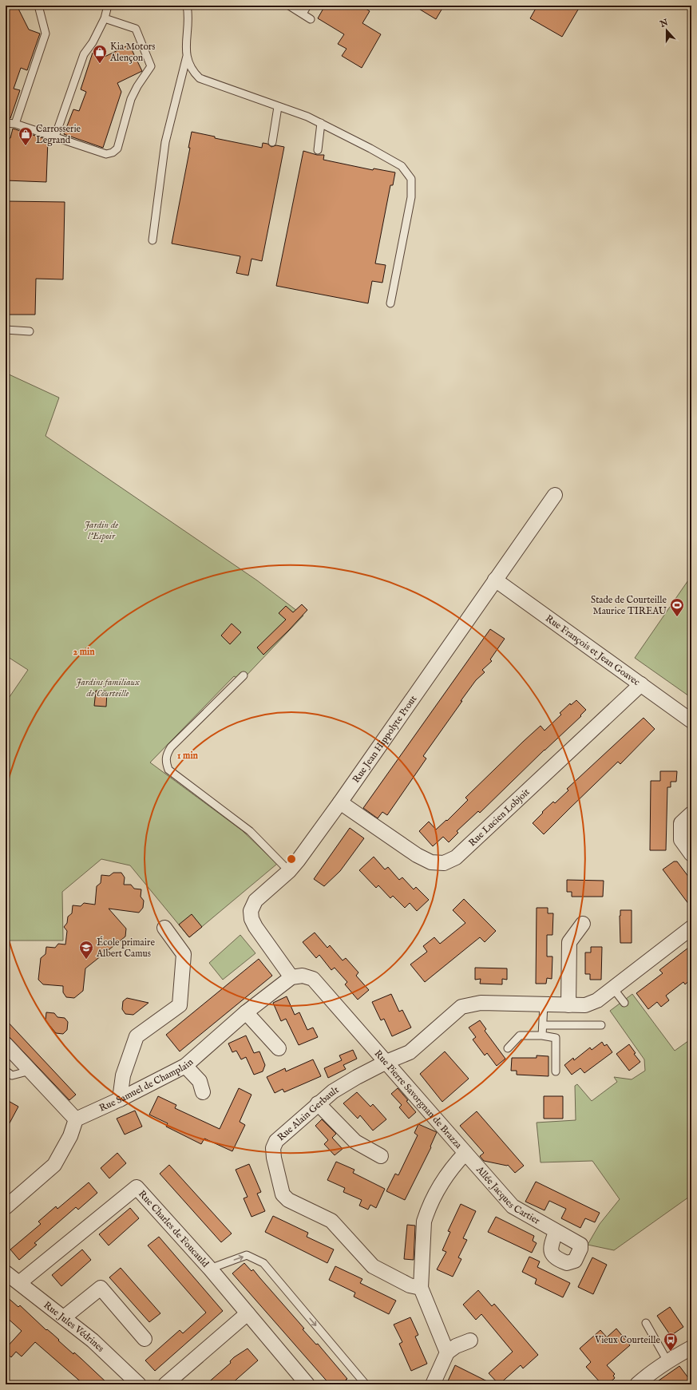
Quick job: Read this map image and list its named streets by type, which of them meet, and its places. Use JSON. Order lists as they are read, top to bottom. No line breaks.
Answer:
{"streets":{"street":["Rue François et Jean Goavec","Rue Jean Hippolyte Prout","Rue Lucien Lobjoit","Rue Samuel de Champlain","Rue Pierre Savorgnan de Brazza","Rue Alain Gerbault","Allée Jacques Cartier","Rue Charles de Foucauld","Rue Jules Védrines"]},"crossings":[["Rue François et Jean Goavec","Rue Jean Hippolyte Prout"],["Rue François et Jean Goavec","Rue Lucien Lobjoit"],["Rue Jean Hippolyte Prout","Rue Lucien Lobjoit"],["Rue Jean Hippolyte Prout","Rue Samuel de Champlain"],["Rue Jean Hippolyte Prout","Rue Pierre Savorgnan de Brazza"],["Rue Samuel de Champlain","Rue Pierre Savorgnan de Brazza"],["Rue Pierre Savorgnan de Brazza","Rue Alain Gerbault"],["Rue Pierre Savorgnan de Brazza","Allée Jacques Cartier"],["Rue Charles de Foucauld","Rue Jules Védrines"]],"parks":["Jardin de l'Espoir","Jardins familiaux de Courteille"],"places":{"shop":["Kia Motors Alençon","Carrosserie Legrand"],"sports":["Stade de Courteille Maurice TIREAU"],"school or university":["École primaire Albert Camus"],"bus stop":["Vieux Courteille"]},"north":"top","rings":["2 min","1 min"]}
